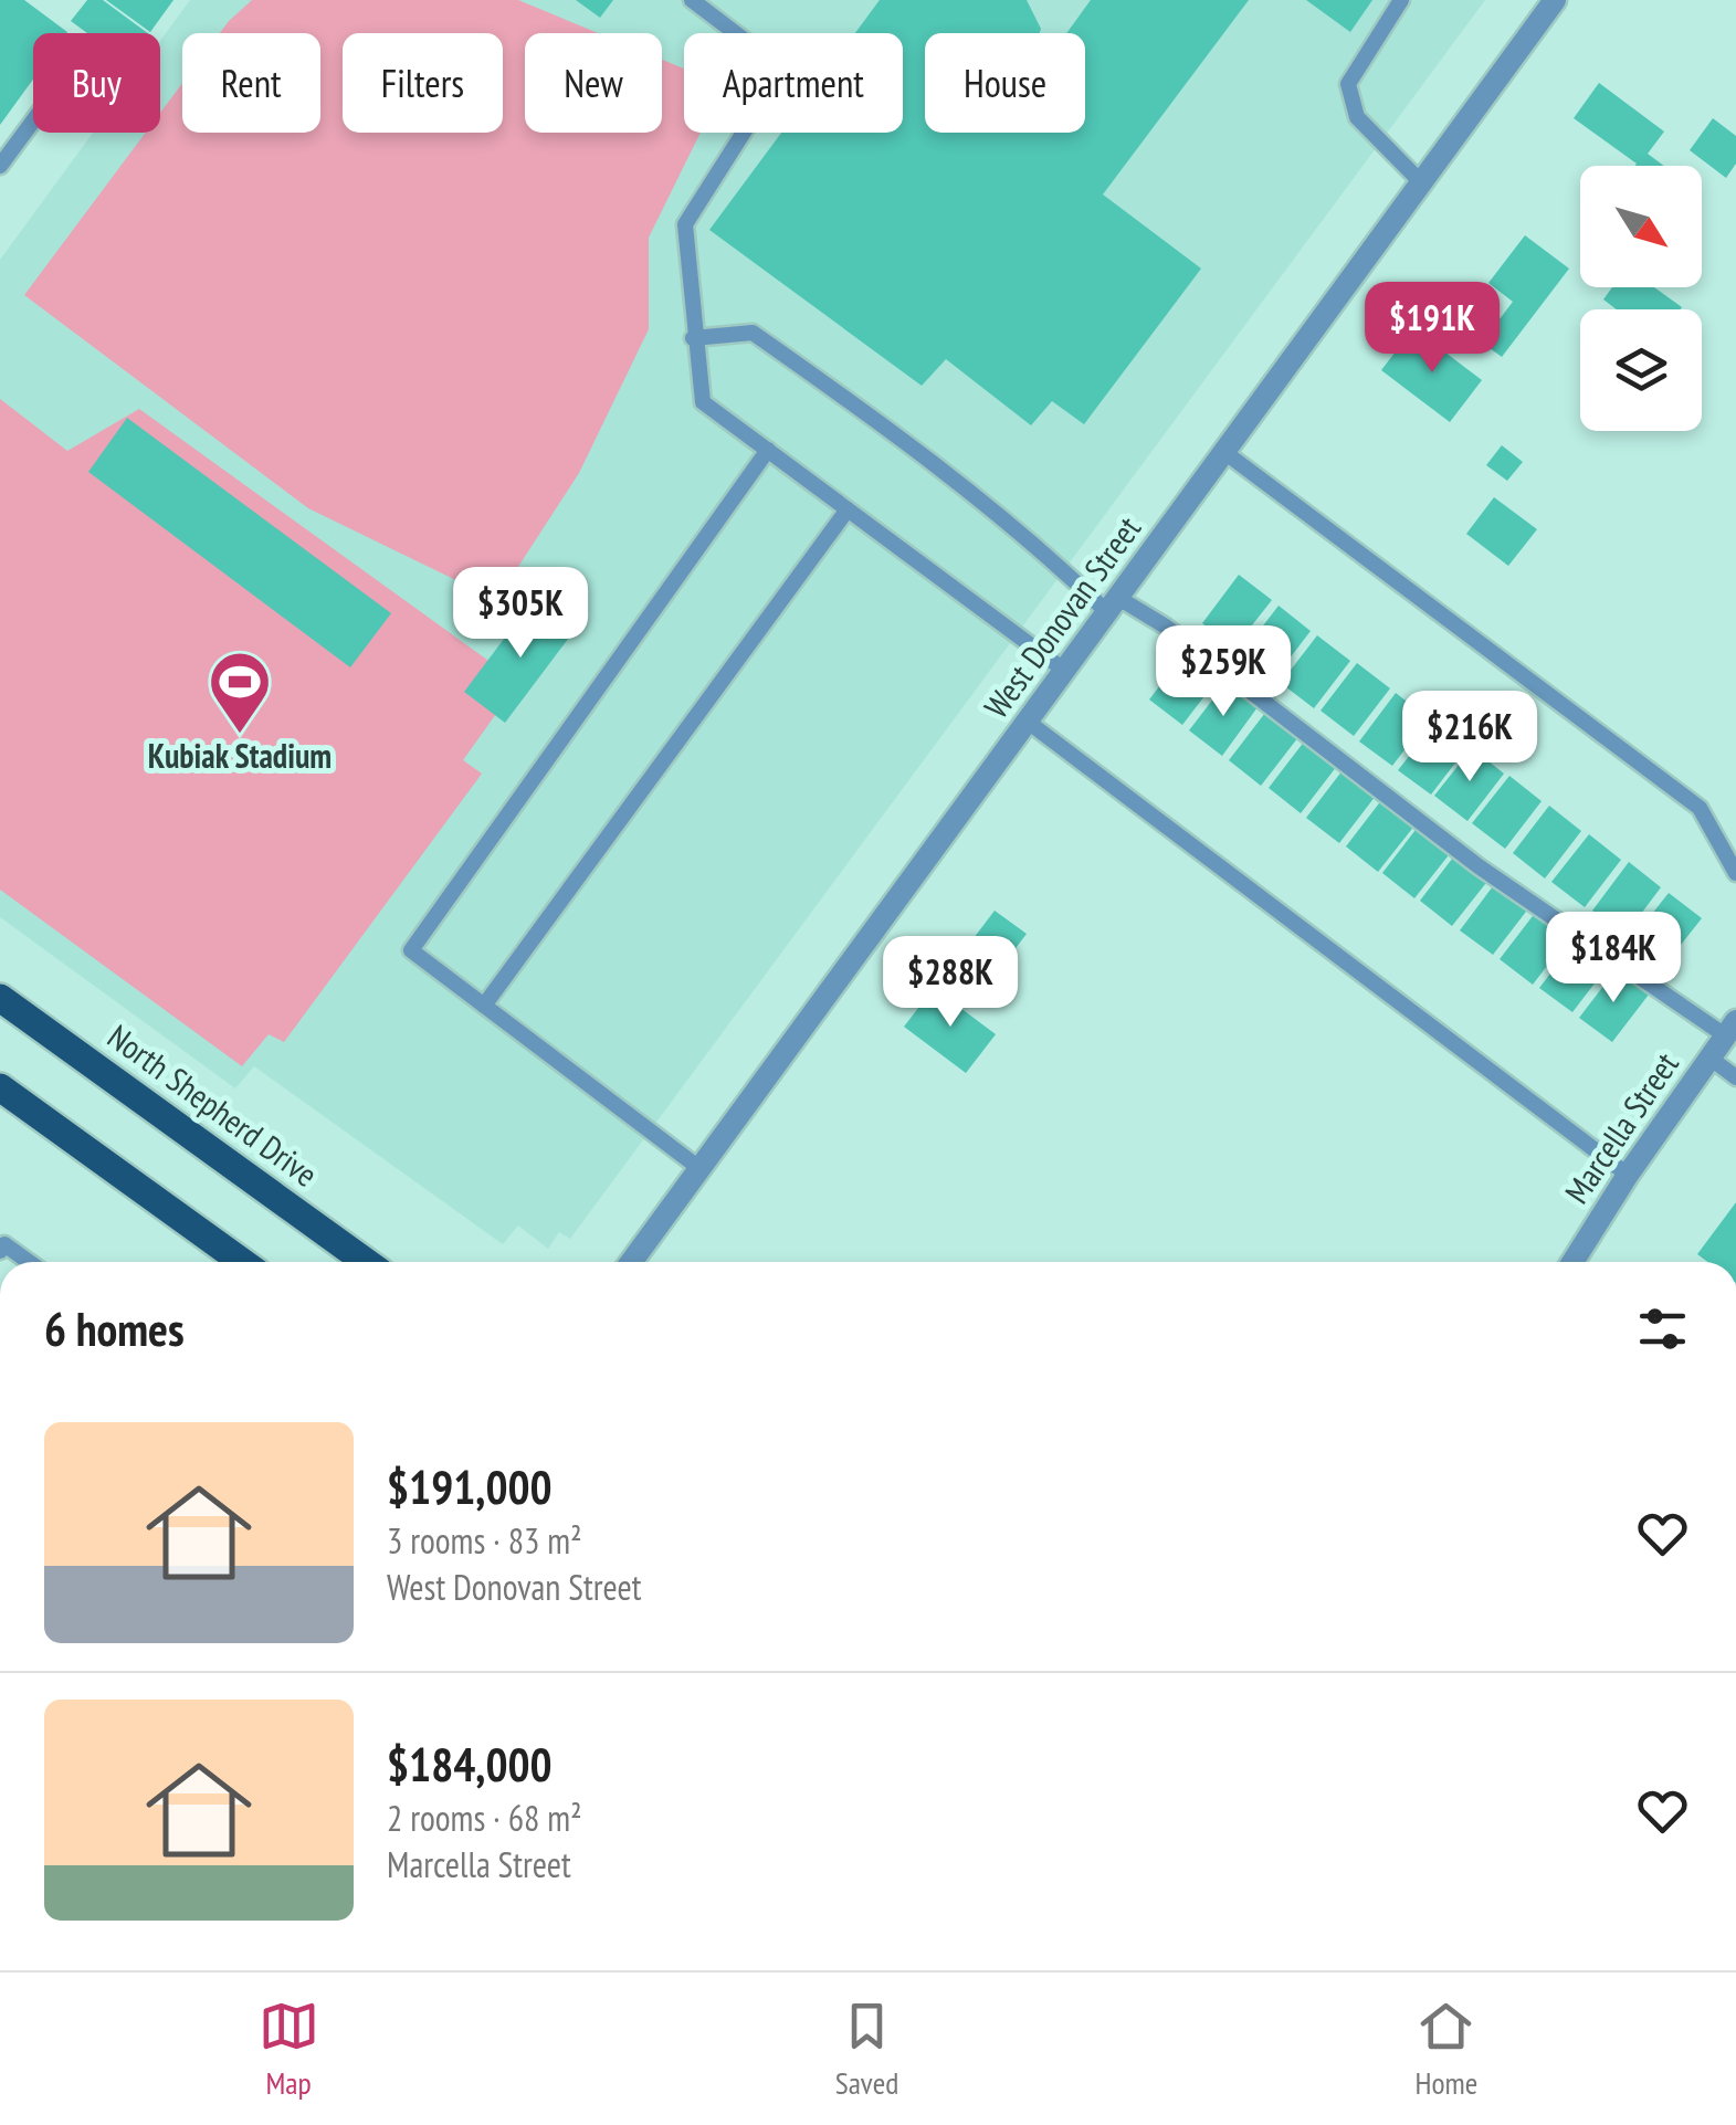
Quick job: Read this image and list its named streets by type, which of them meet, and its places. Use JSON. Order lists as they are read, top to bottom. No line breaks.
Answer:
{"streets":{"main road":["North Shepherd Drive"],"street":["West Donovan Street","Marcella Street"]},"places":{"sports":["Kubiak Stadium"]},"north":"bottom right","page":{"chip":["Buy","Rent","Filters","New","Apartment","House"],"price":["$191K","$305K","$259K","$216K","$184K","$288K"],"heading":"6 homes","list":[{"name":"$191,000","note":"3 rooms · 83 m² · West Donovan Street"},{"name":"$184,000","note":"2 rooms · 68 m² · Marcella Street"}],"tabs":["Map","Saved","Home"]}}
